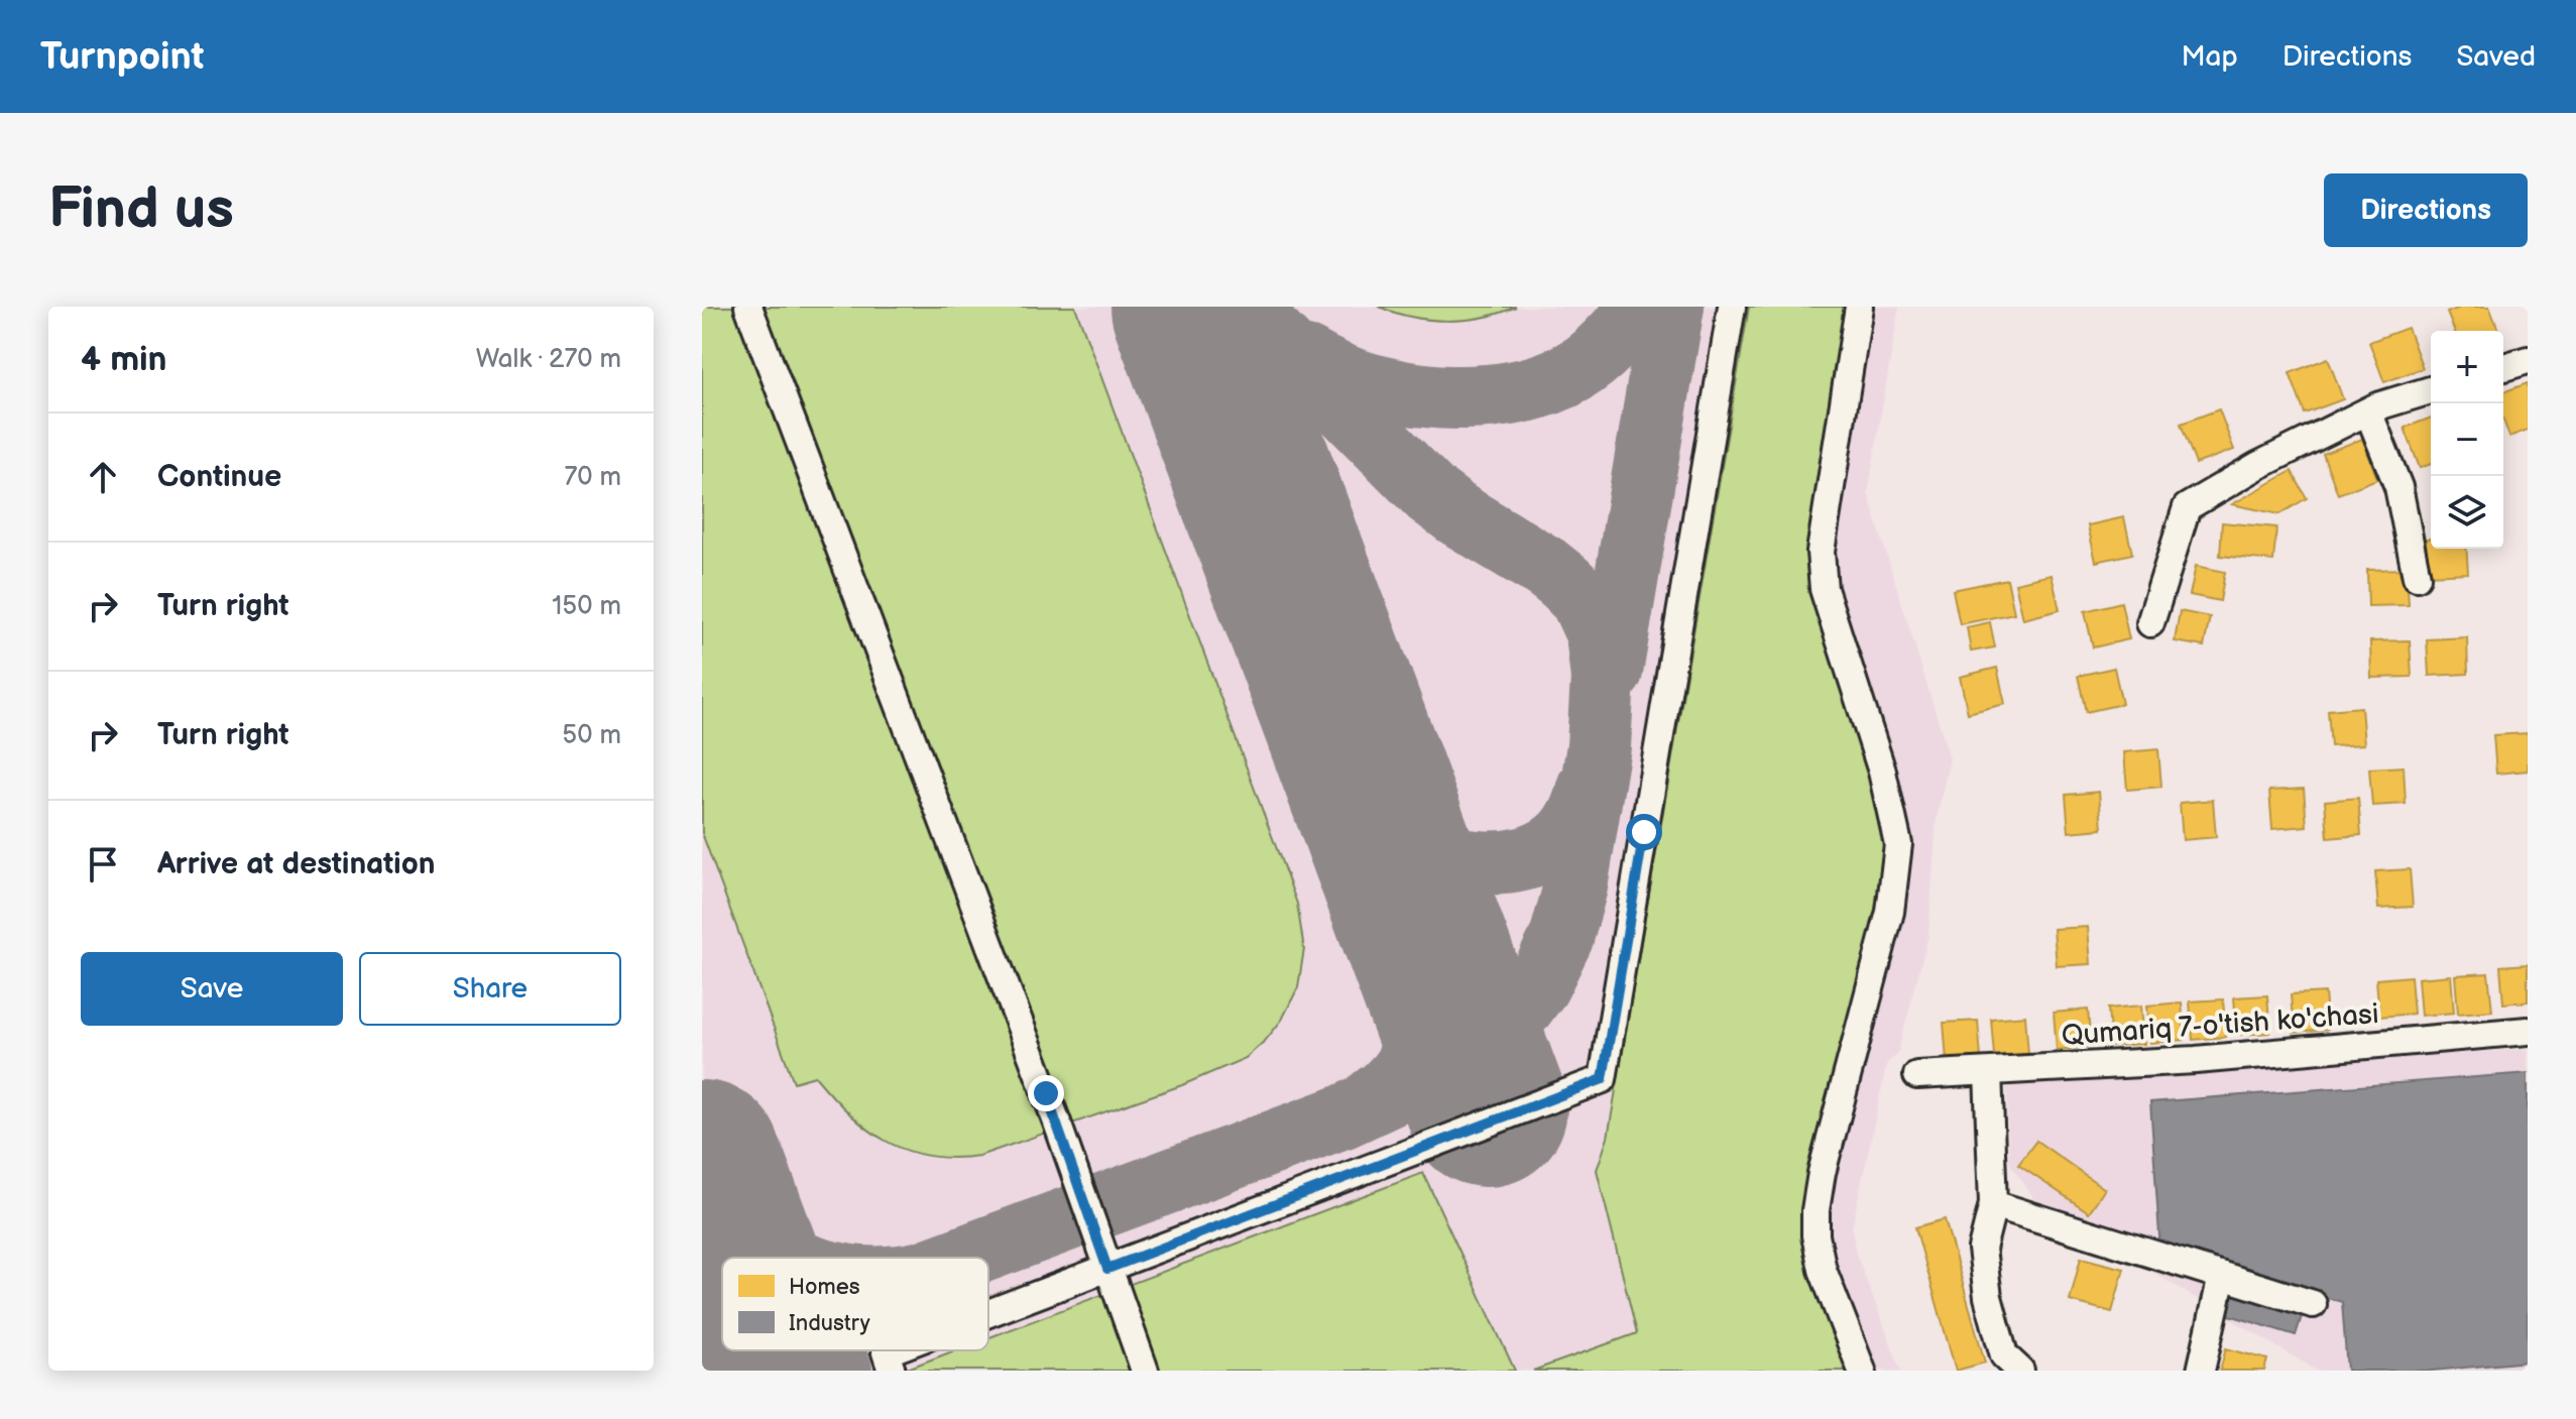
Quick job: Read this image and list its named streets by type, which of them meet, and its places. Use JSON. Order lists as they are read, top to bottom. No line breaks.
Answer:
{"streets":{"street":["Qumariq 7-o'tish ko'chasi"]},"legend":["Homes","Industry"],"page":{"header":"Turnpoint","nav":["Map","Directions","Saved"],"buttons":["Directions",["Save","Share"]],"title":"Find us","heading":["4 min","Walk · 270 m"],"map_buttons":["+","−"],"list":[["Continue","70 m"],["Turn right","150 m"],["Turn right","50 m"],"Arrive at destination"]}}
